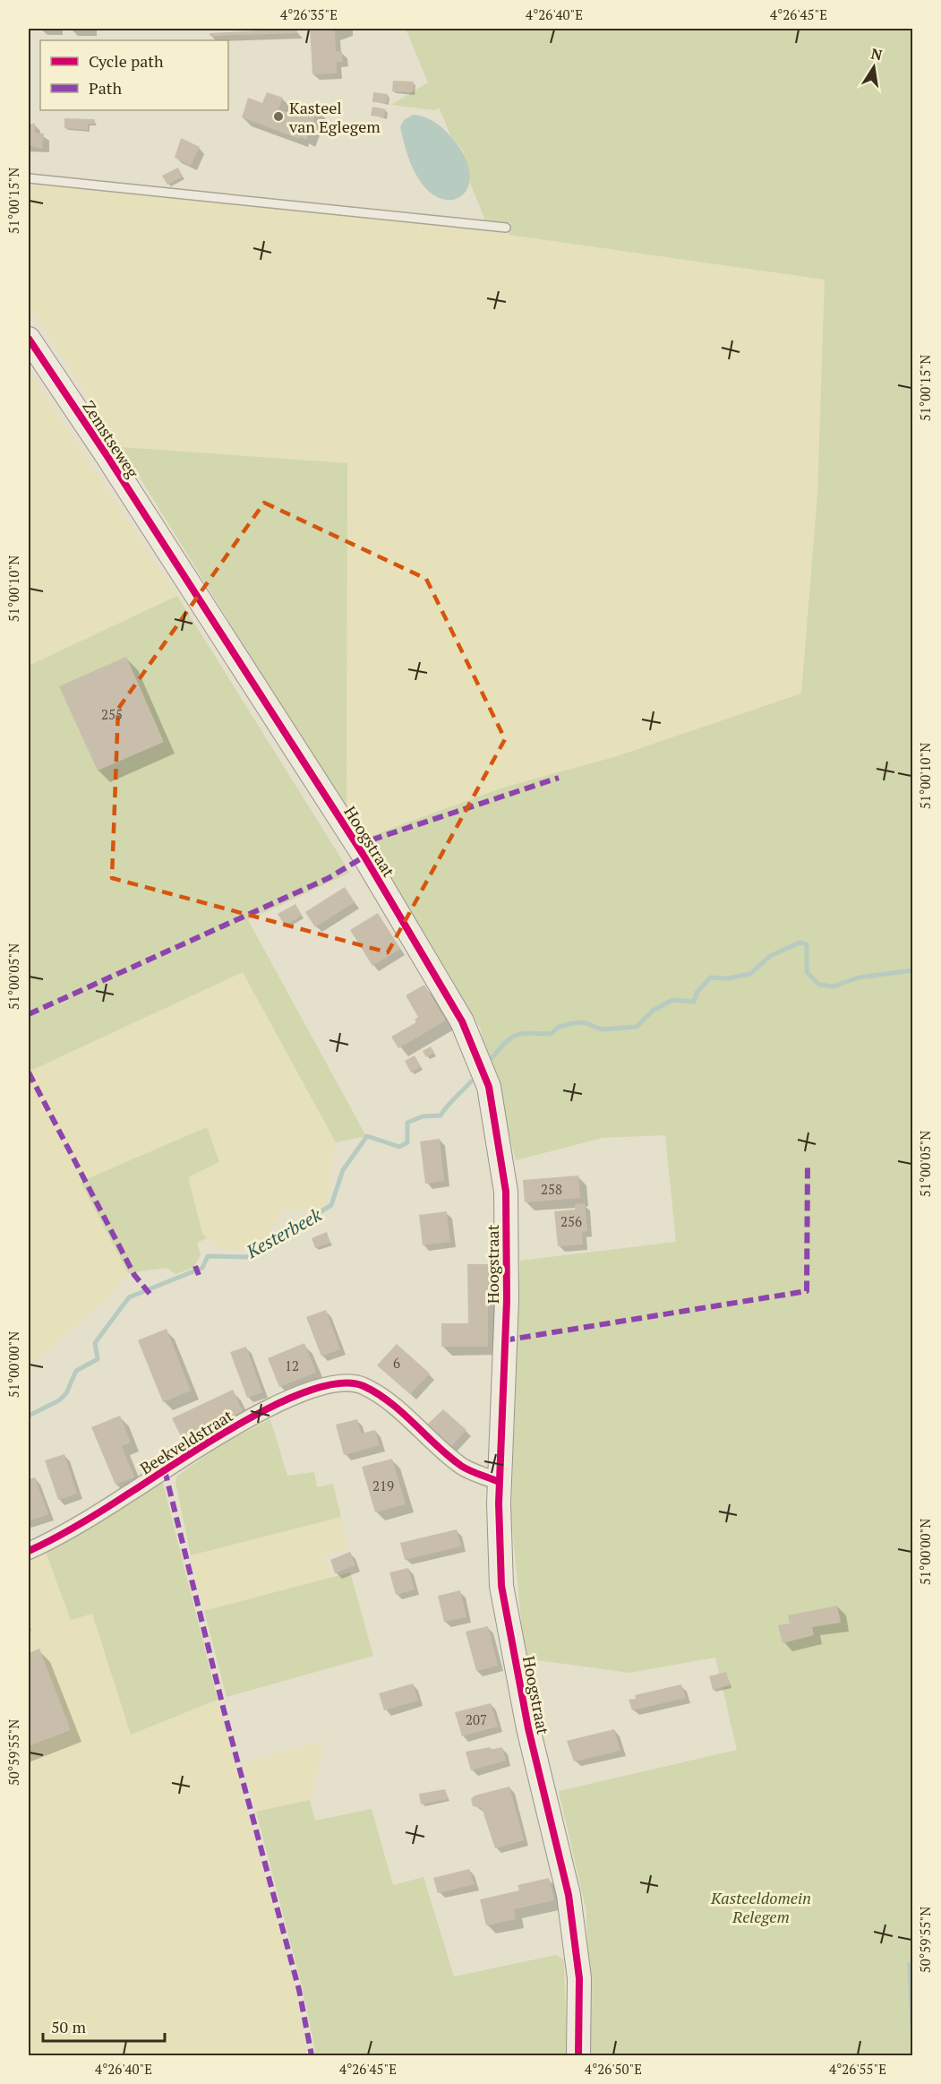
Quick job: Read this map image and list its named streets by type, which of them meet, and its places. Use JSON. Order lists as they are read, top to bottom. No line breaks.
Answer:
{"streets":{"street":["Zemstseweg","Hoogstraat","Beekveldstraat"]},"crossings":[["Zemstseweg","Hoogstraat"],["Hoogstraat","Beekveldstraat"]],"water":["Kesterbeek"],"parks":["Kasteeldomein Relegem"],"places":["Kasteel van Eglegem"],"house_numbers":["255","258","256","6","12","219","207"],"legend":["Cycle path","Path"],"scale_bar":"50 m","north":"top","coordinates":["4°26'35\"E","4°26'40\"E","4°26'45\"E","51°00'15\"N","51°00'10\"N","51°00'05\"N","51°00'00\"N","50°59'55\"N","4°26'50\"E","4°26'55\"E"]}
